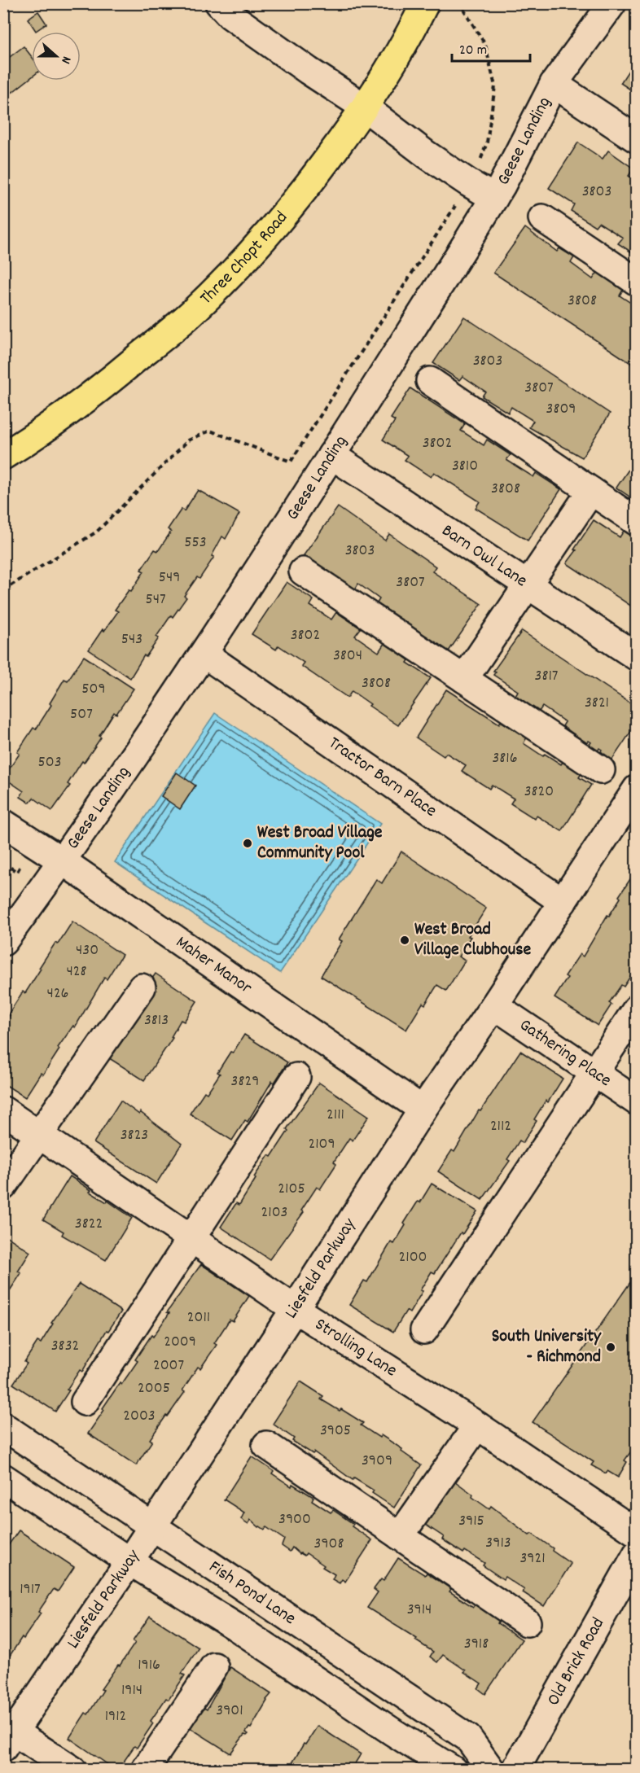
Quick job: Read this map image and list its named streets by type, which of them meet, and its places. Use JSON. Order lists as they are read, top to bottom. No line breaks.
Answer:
{"streets":{"main road":["Three Chopt Road"],"street":["Geese Landing","Barn Owl Lane","Tractor Barn Place","Maher Manor","Gathering Place","Liesfeld Parkway","Strolling Lane","Fish Pond Lane","Old Brick Road"]},"crossings":[["Geese Landing","Barn Owl Lane"],["Geese Landing","Tractor Barn Place"],["Geese Landing","Maher Manor"],["Tractor Barn Place","Liesfeld Parkway"],["Maher Manor","Liesfeld Parkway"],["Gathering Place","Liesfeld Parkway"],["Liesfeld Parkway","Strolling Lane"],["Liesfeld Parkway","Fish Pond Lane"]],"places":["West Broad Village Community Pool","West Broad Village Clubhouse","South University - Richmond"],"house_numbers":["3803","3808","3803","3807","3809","3802","3810","3808","553","3803","549","3807","547","3802","543","3804","3817","3808","509","3821","507","3816","503","3820","430","428","426","3813","3829","2111","2112","3823","2109","2105","2103","3822","2100","2011","2009","3832","2007","2005","2003","3905","3909","3900","3915","3913","3908","3921","1917","3914","3918","1916","1914","3901","1912"],"scale_bar":"20 m","north":"right"}
